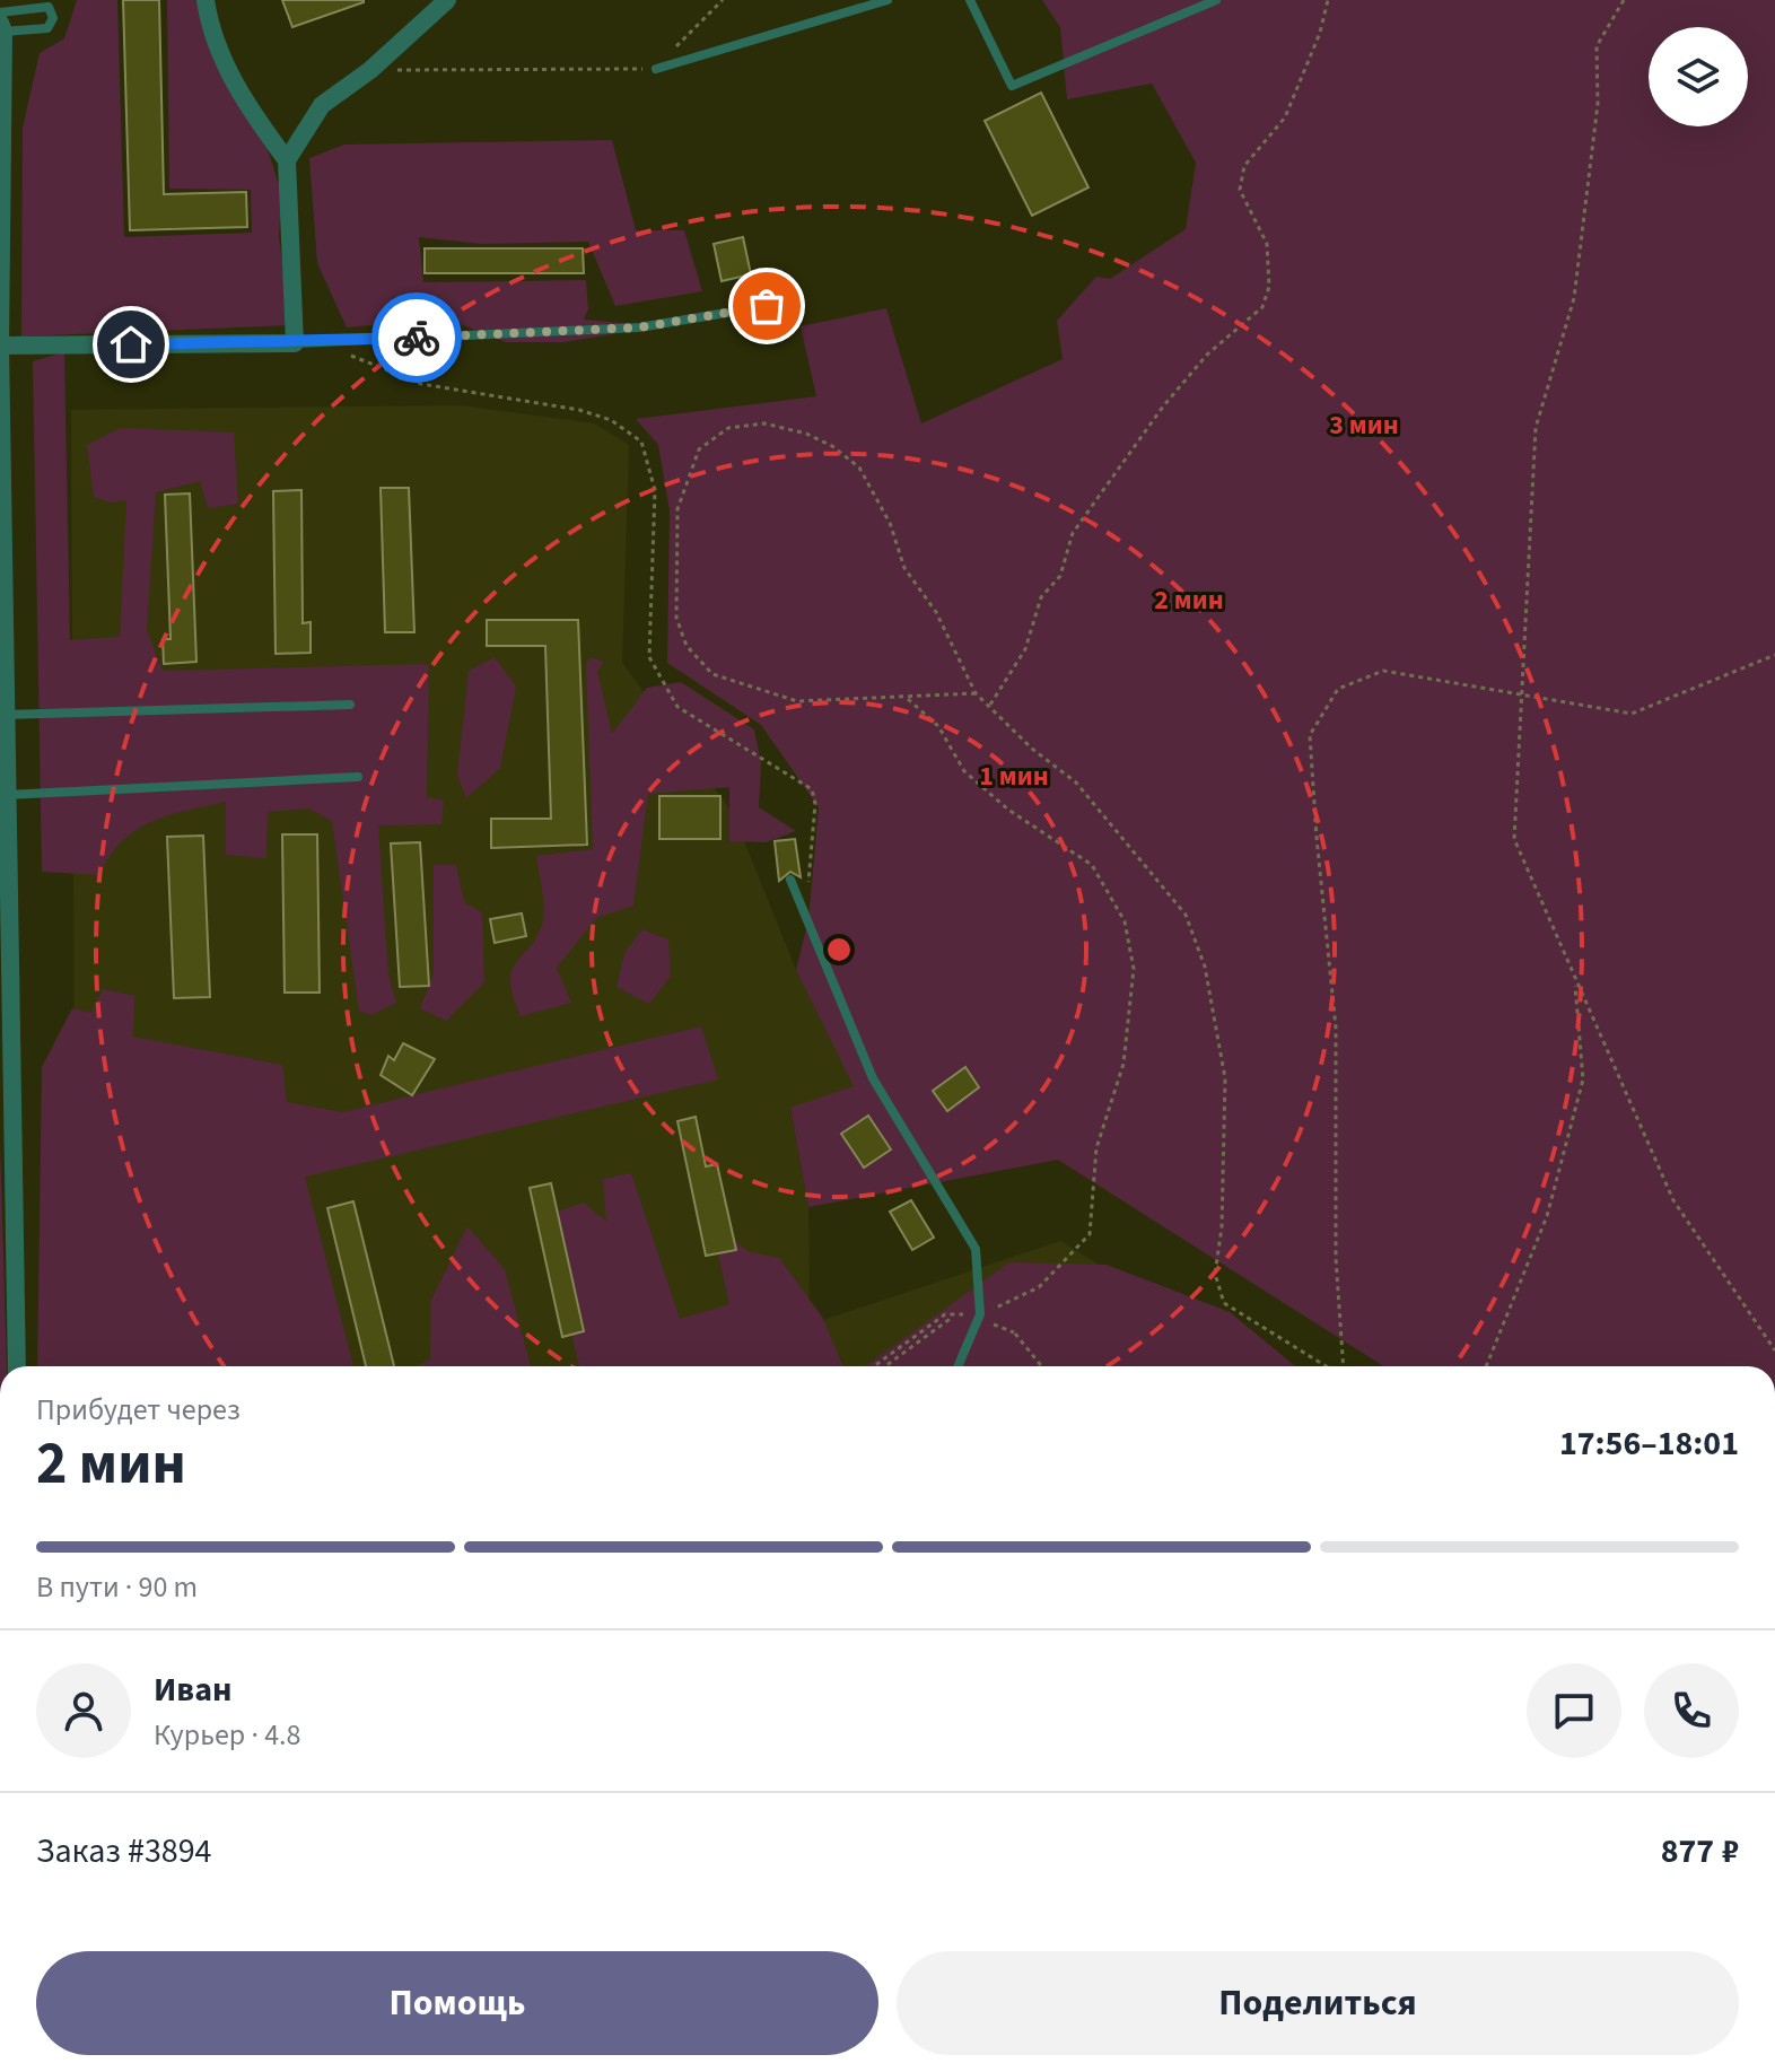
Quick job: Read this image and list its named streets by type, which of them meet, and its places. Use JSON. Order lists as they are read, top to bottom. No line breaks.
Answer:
{"page":{"heading":["2 мин","Прибудет через","17:56–18:01"],"panel":["Иван","Курьер · 4.8","Заказ #3894","877 ₽"],"bar":"В пути · 90 m","buttons":["Помощь","Поделиться"]},"rings":["3 мин","2 мин","1 мин"]}
